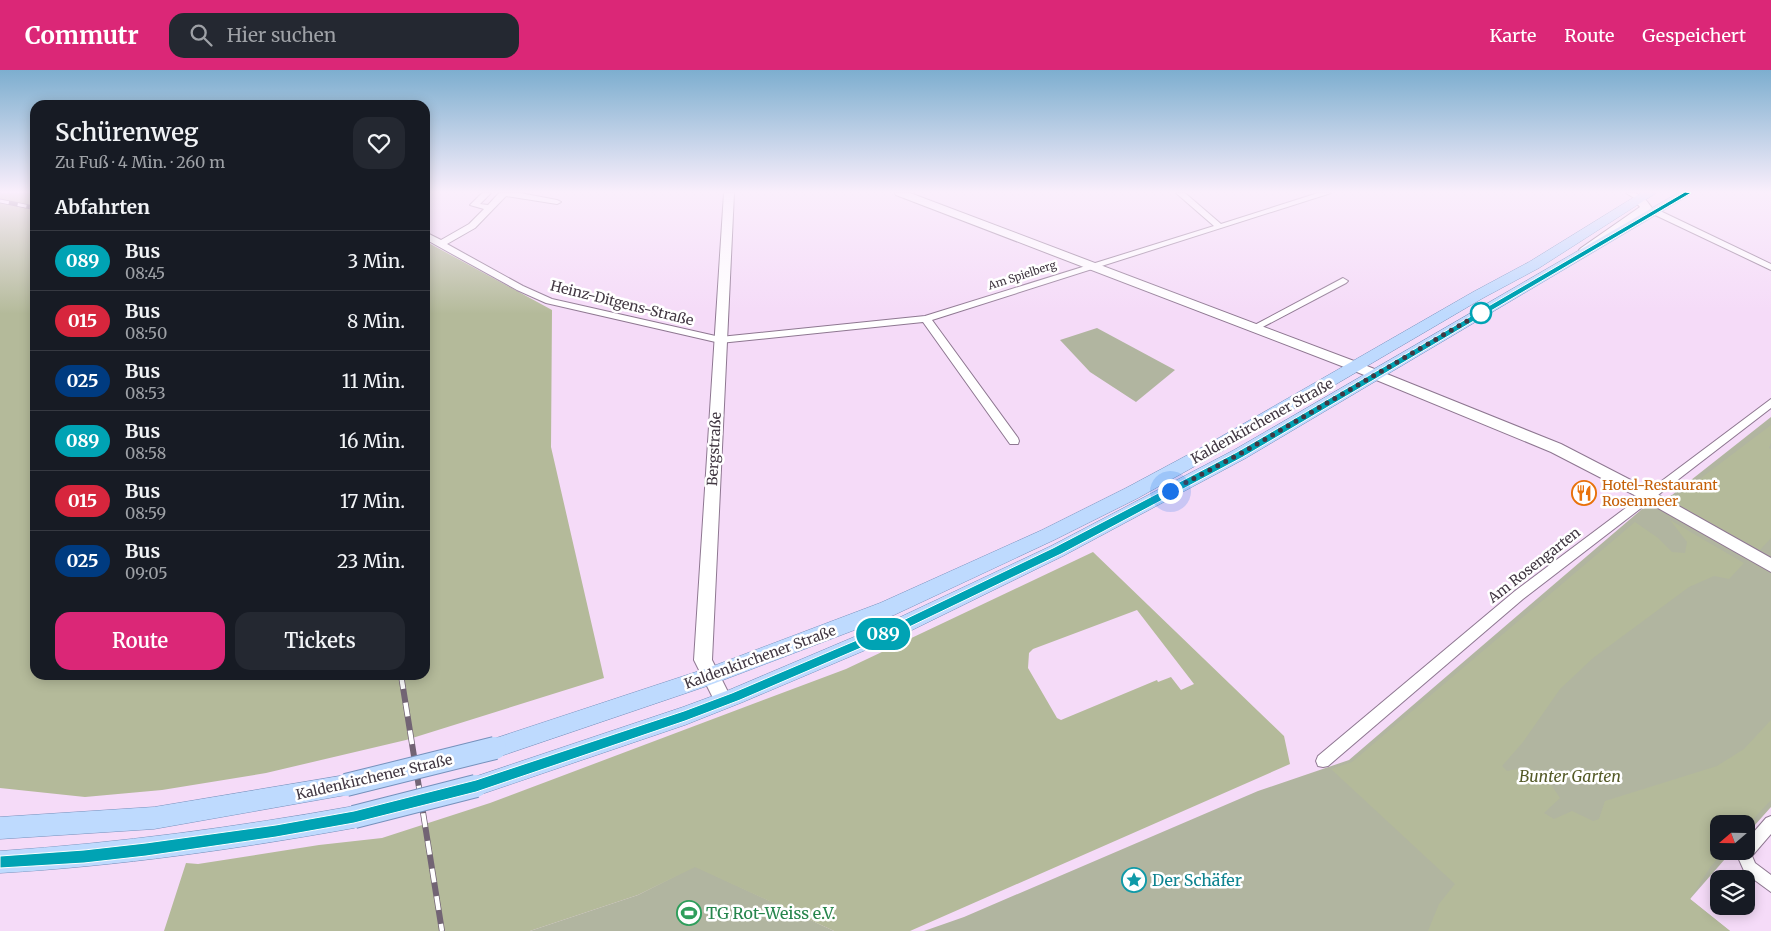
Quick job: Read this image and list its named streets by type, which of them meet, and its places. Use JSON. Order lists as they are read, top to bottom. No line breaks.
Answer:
{"streets":{"main road":["Kaldenkirchener Straße","Bergstraße"],"street":["Am Spielberg","Heinz-Ditgens-Straße","Am Rosengarten"]},"crossings":[["Am Spielberg","Heinz-Ditgens-Straße"],["Am Spielberg","Bergstraße"],["Heinz-Ditgens-Straße","Bergstraße"],["Kaldenkirchener Straße","Bergstraße"]],"parks":["Bunter Garten"],"places":{"restaurant":["Hotel-Restaurant Rosenmeer"],"place":["Der Schäfer"],"sports":["TG Rot-Weiss e.V."]},"lines":["bus line 089"],"north":"left","page":{"header":"Commutr","search":"Hier suchen","nav":["Karte","Route","Gespeichert"],"on_map":"089","heading":[["Schürenweg","Zu Fuß · 4 Min. · 260 m"],"Abfahrten"],"list":[{"mark":"089","name":"Bus","note":"08:45","value":"3 Min."},{"mark":"015","name":"Bus","note":"08:50","value":"8 Min."},{"mark":"025","name":"Bus","note":"08:53","value":"11 Min."},{"mark":"089","name":"Bus","note":"08:58","value":"16 Min."},{"mark":"015","name":"Bus","note":"08:59","value":"17 Min."},{"mark":"025","name":"Bus","note":"09:05","value":"23 Min."}],"buttons":["Route","Tickets"]}}
